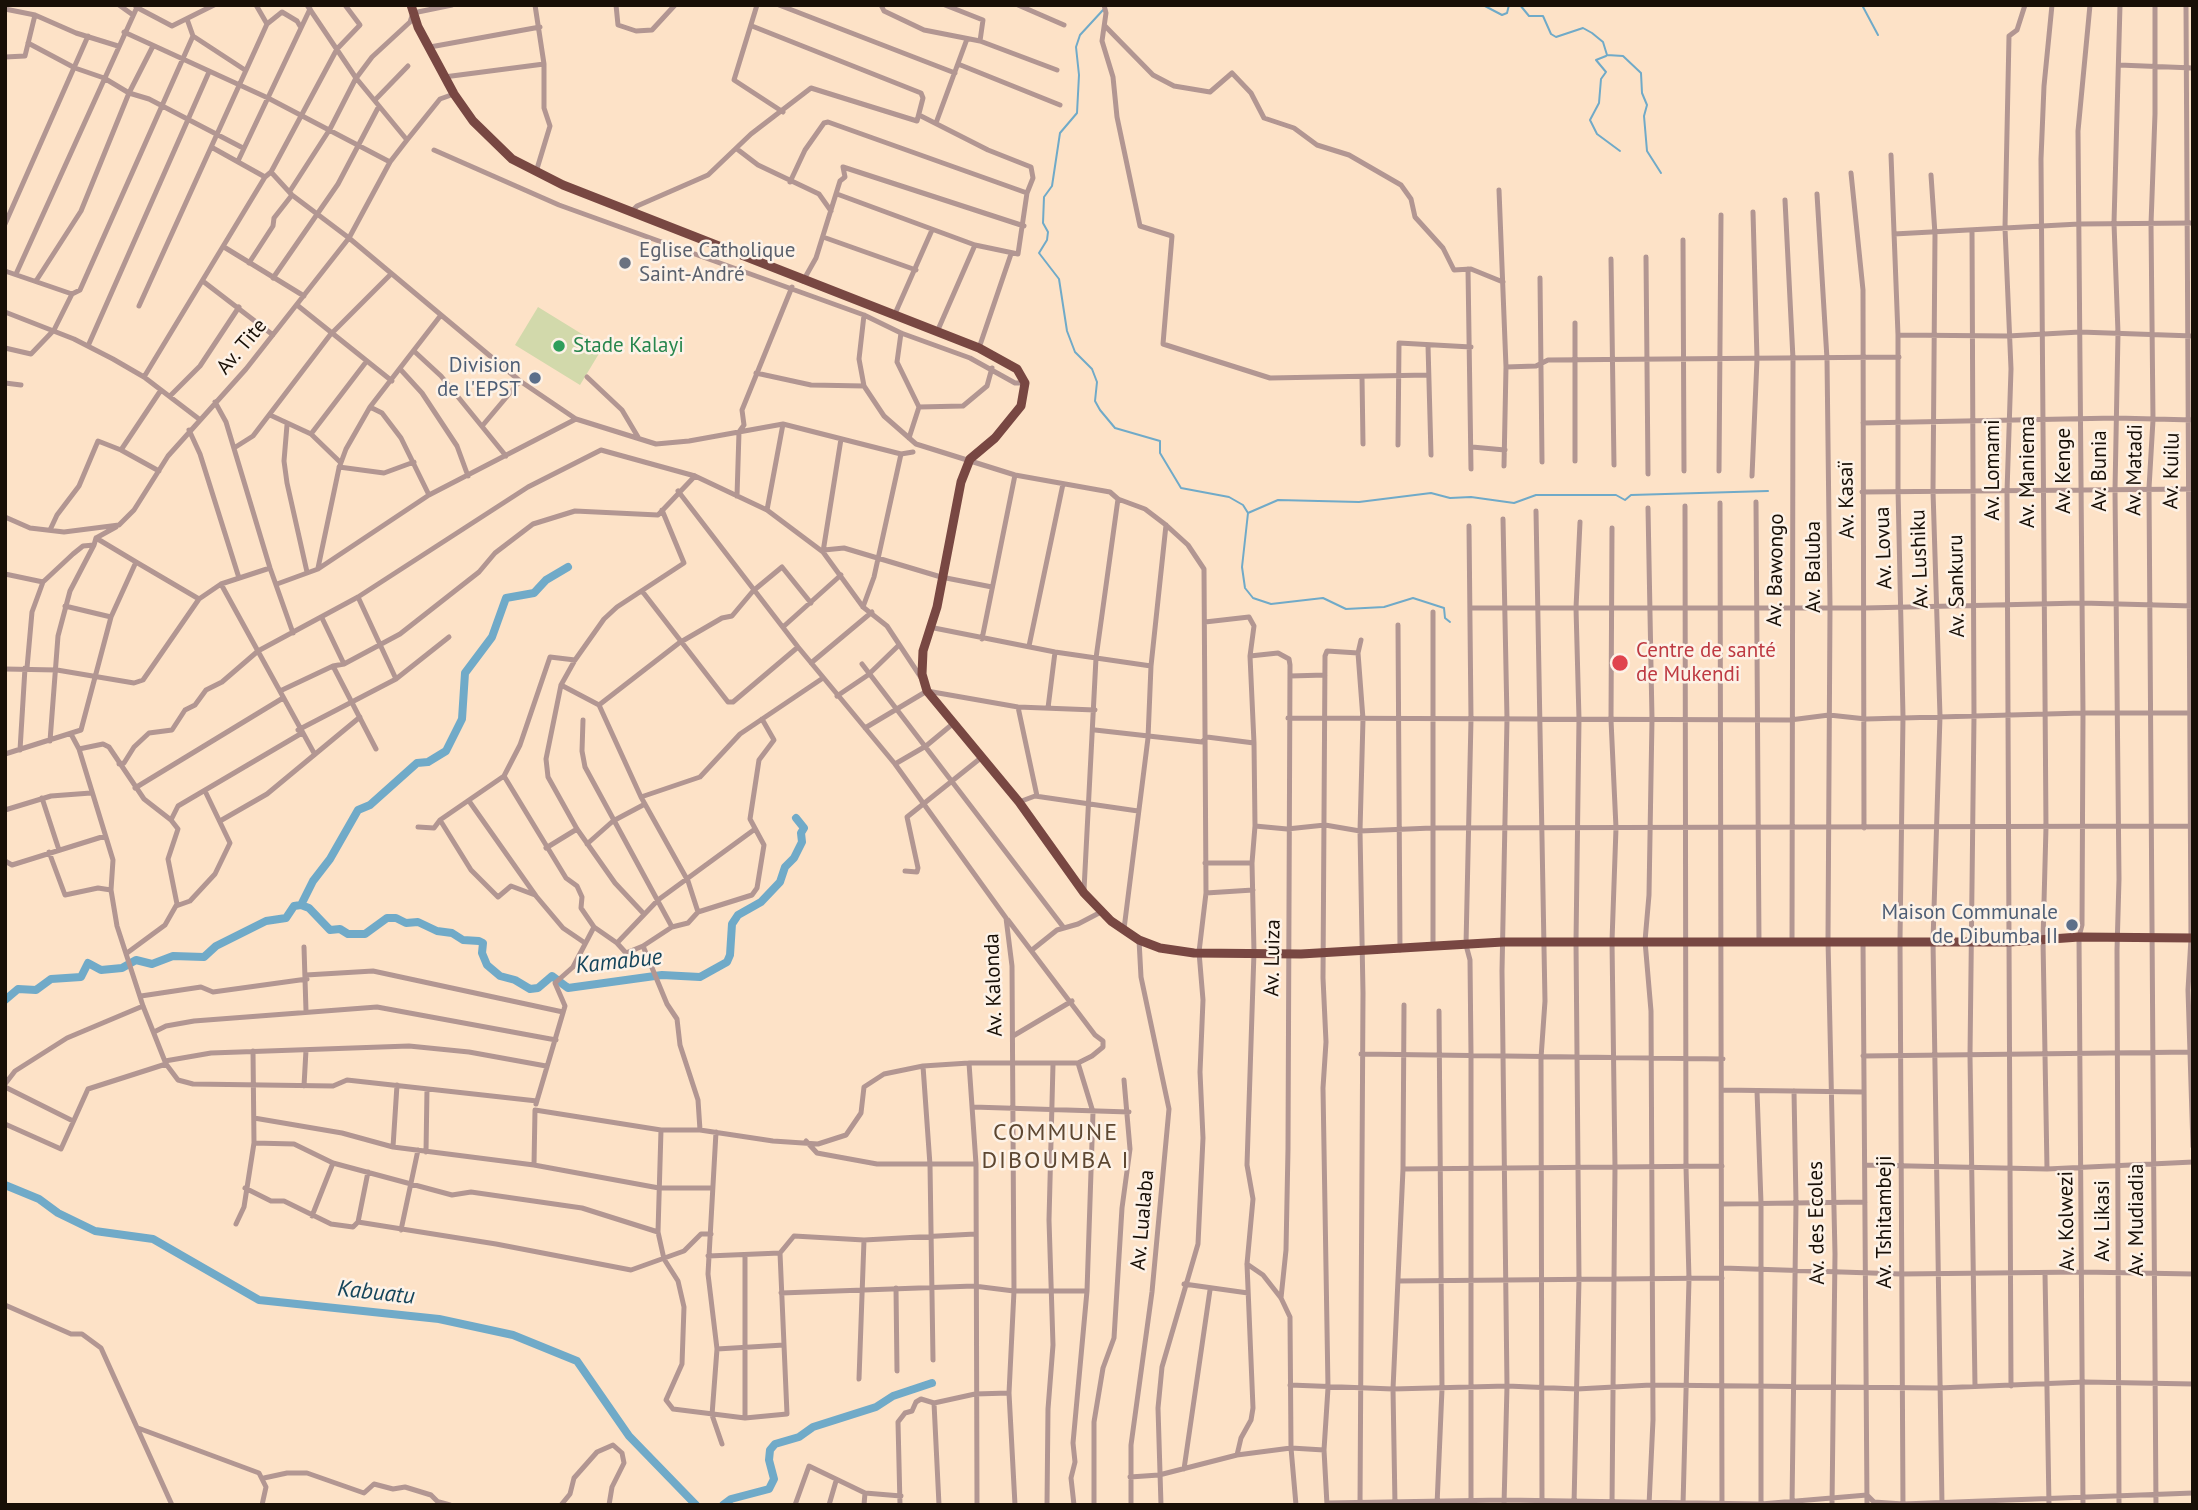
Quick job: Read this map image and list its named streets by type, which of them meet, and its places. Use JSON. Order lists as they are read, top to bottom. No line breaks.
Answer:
{"streets":{"street":["Av. Tite","Av. Lomami","Av. Matadi","Av. Kenge","Av. Bunia","Av. Kuilu","Av. Maniema","Av. Kasaï","Av. Lovua","Av. Lushiku","Av. Baluba","Av. Bawongo","Av. Sankuru","Av. Luiza","Av. Kalonda","Av. Lualaba","Av. Mudiadia","Av. Kolwezi","Av. Likasi","Av. Tshitambeji","Av. des Ecoles"]},"crossings":[["Av. Matadi","Av. Mudiadia"],["Av. Kenge","Av. Kolwezi"],["Av. Bunia","Av. Likasi"],["Av. Lovua","Av. Tshitambeji"],["Av. Baluba","Av. des Ecoles"]],"districts":["COMMUNE DIBOUMBA I"],"water":["Kamabue","Kabuatu"],"places":["Eglise Catholique Saint-André","Stade Kalayi","Division de l'EPST","Centre de santé de Mukendi","Maison Communale de Dibumba II"]}
